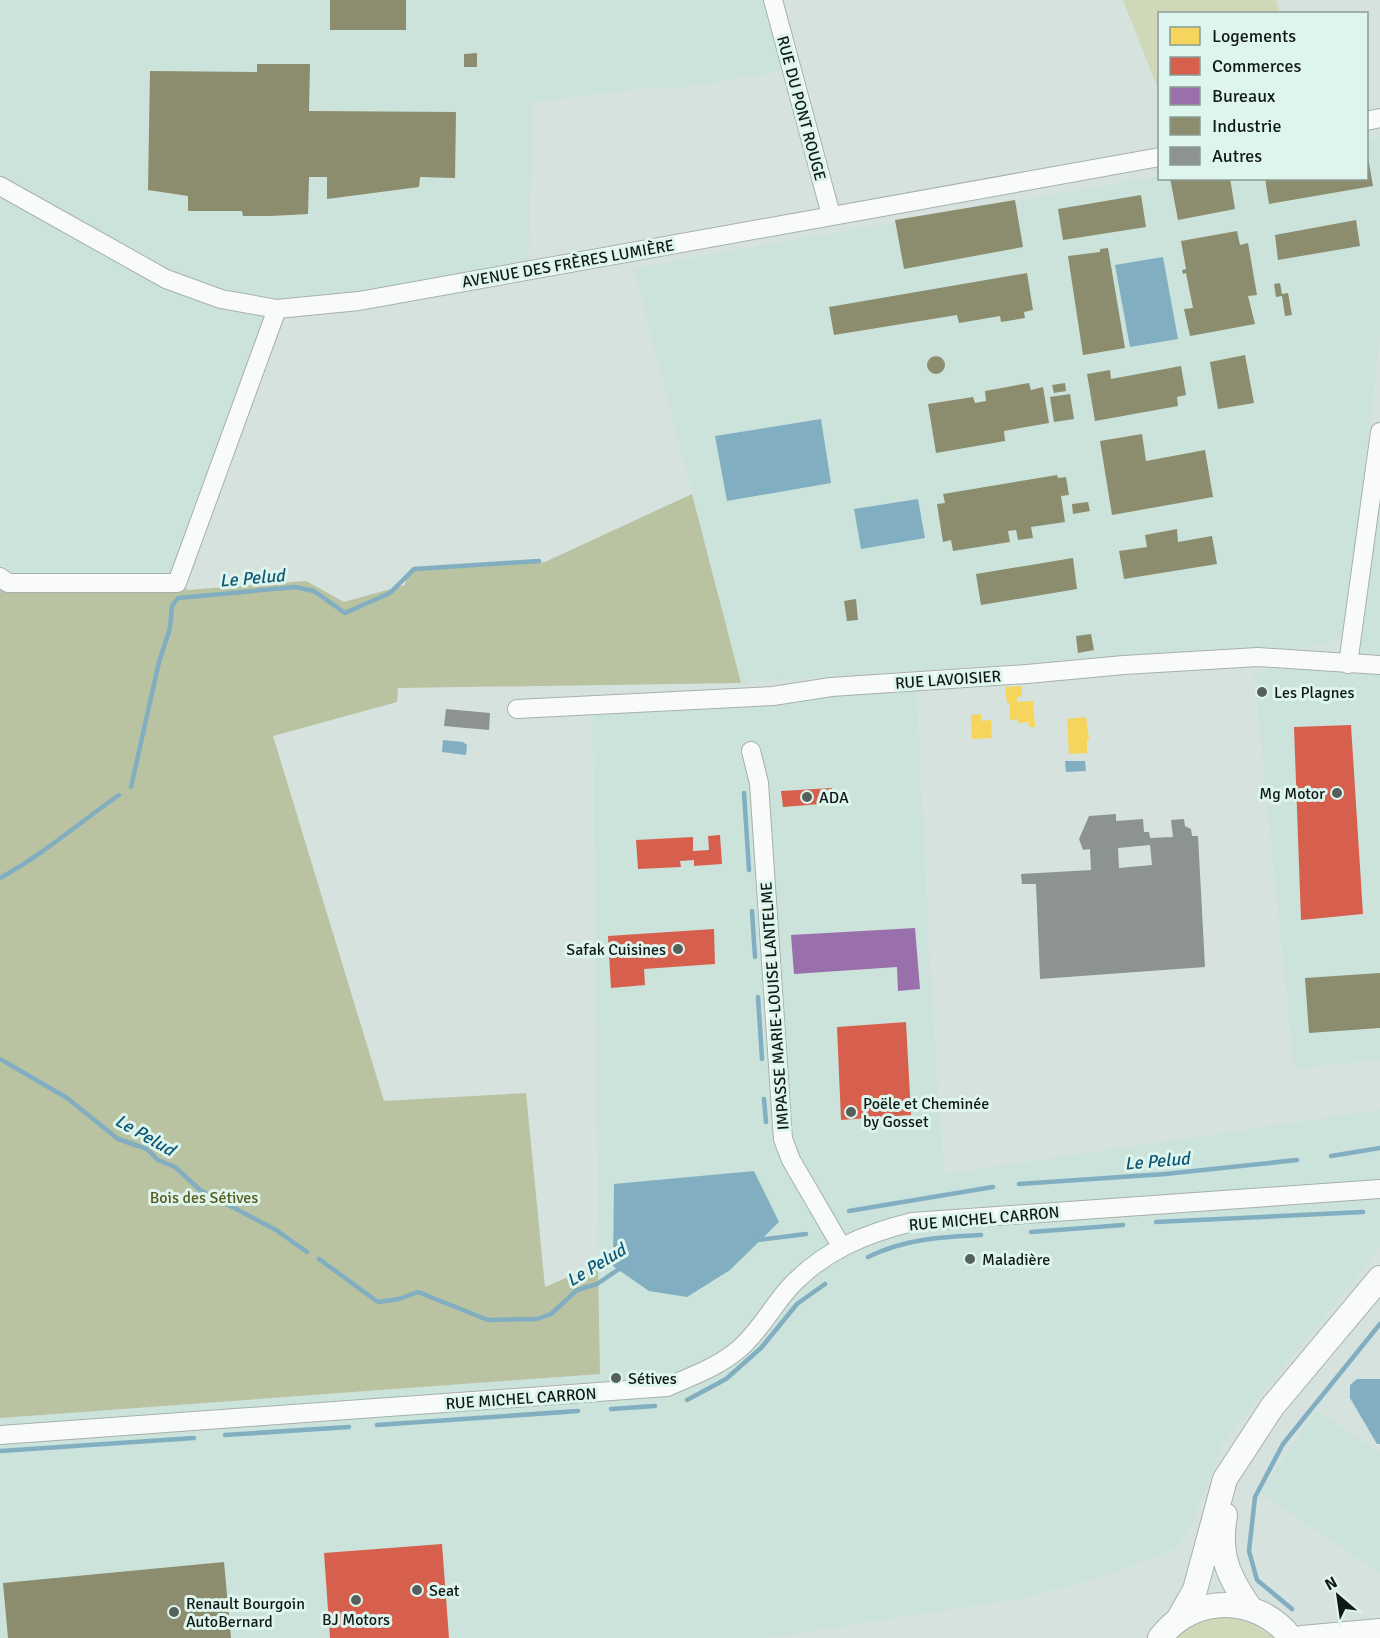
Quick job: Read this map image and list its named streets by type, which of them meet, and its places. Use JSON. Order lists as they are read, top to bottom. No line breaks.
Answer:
{"streets":{"street":["RUE DU PONT ROUGE","AVENUE DES FRÈRES LUMIÈRE","RUE LAVOISIER","IMPASSE MARIE-LOUISE LANTELME","RUE MICHEL CARRON"]},"crossings":[["RUE DU PONT ROUGE","AVENUE DES FRÈRES LUMIÈRE"],["IMPASSE MARIE-LOUISE LANTELME","RUE MICHEL CARRON"]],"water":["Le Pelud"],"parks":["Bois des Sétives"],"places":["Les Plagnes","Mg Motor","ADA","Safak Cuisines","Poële et Cheminée by Gosset","Maladière","Sétives","Seat","BJ Motors","Renault Bourgoin AutoBernard"],"legend":["Logements","Commerces","Bureaux","Industrie","Autres"],"north":"top left"}
